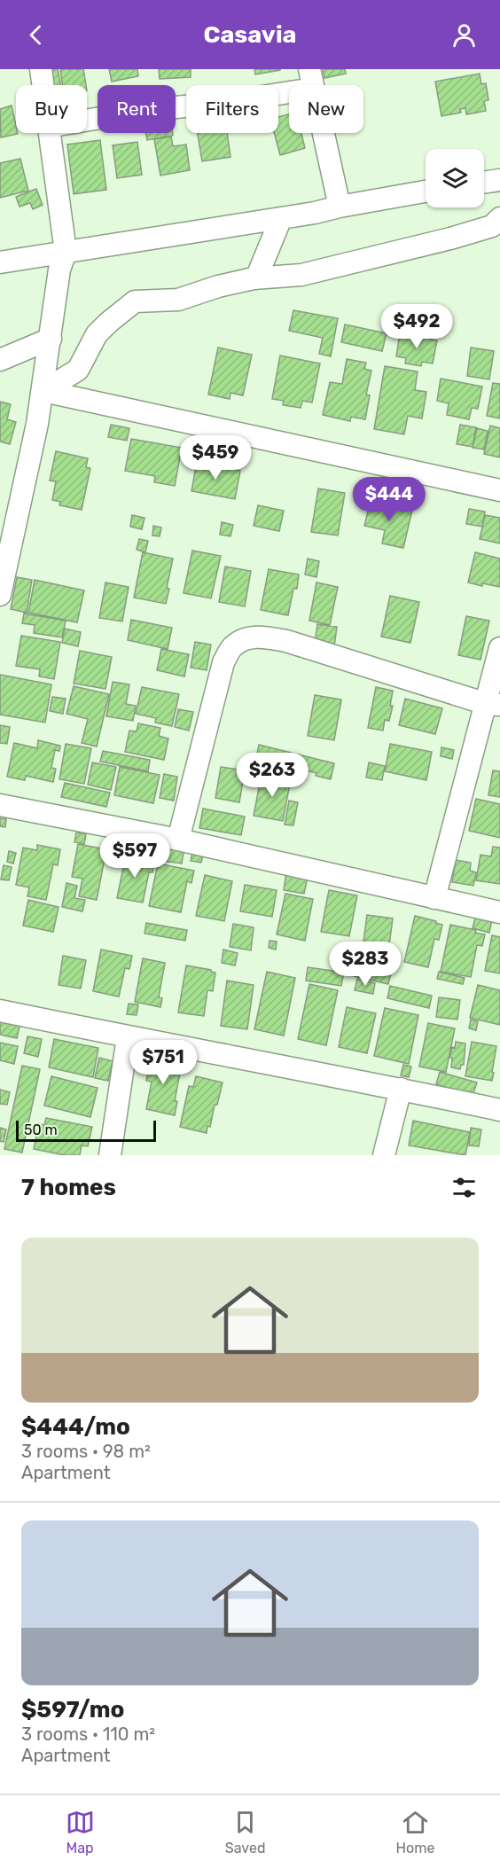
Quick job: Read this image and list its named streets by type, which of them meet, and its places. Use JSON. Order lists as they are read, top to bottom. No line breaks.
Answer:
{"scale_bar":"50 m","page":{"header":"Casavia","chip":["Buy","Rent","Filters","New"],"price":["$492","$459","$444","$263","$597","$283","$751"],"scale":"50 m","heading":"7 homes","list":[{"name":"$444/mo","note":"3 rooms · 98 m² · Apartment"},{"name":"$597/mo","note":"3 rooms · 110 m² · Apartment"}],"tabs":["Map","Saved","Home"]}}
